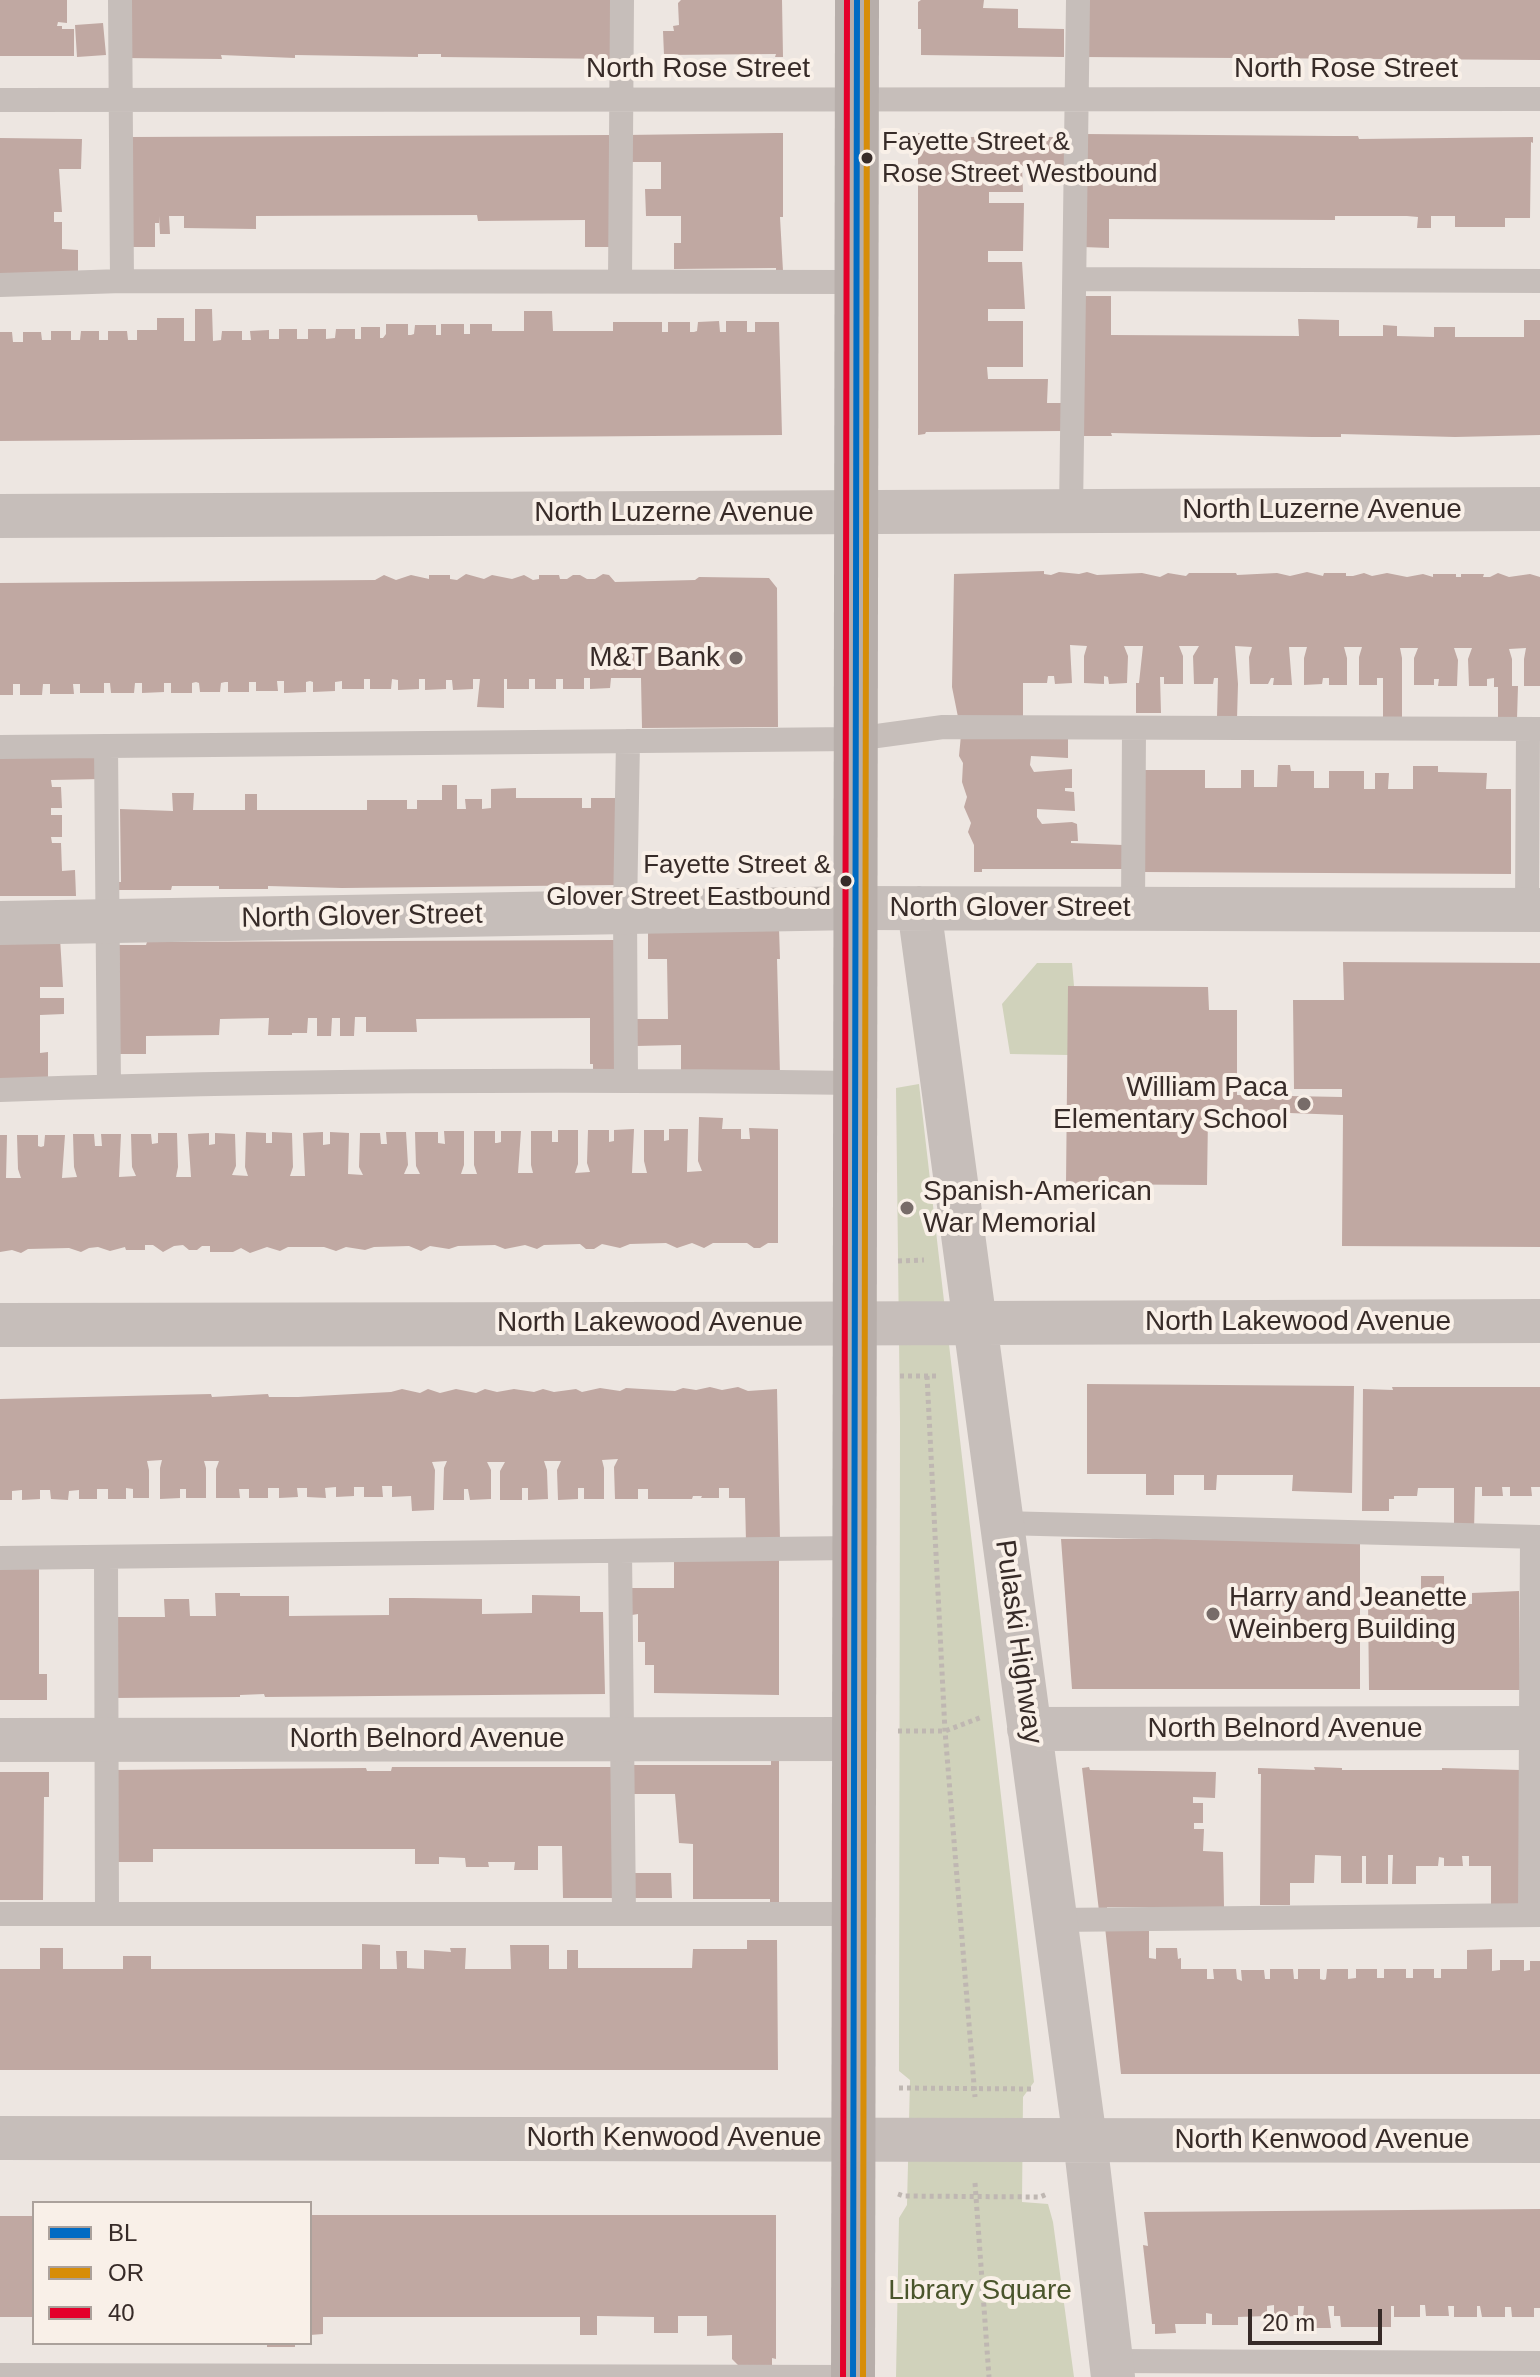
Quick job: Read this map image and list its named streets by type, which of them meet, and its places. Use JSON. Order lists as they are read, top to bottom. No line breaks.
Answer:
{"streets":{"street":["North Luzerne Avenue","North Glover Street","North Lakewood Avenue","Pulaski Highway","North Belnord Avenue","North Kenwood Avenue"],"lane":["North Rose Street"]},"crossings":[["North Glover Street","Pulaski Highway"],["North Lakewood Avenue","Pulaski Highway"],["Pulaski Highway","North Belnord Avenue"],["Pulaski Highway","North Kenwood Avenue"]],"parks":["Library Square"],"places":["Fayette Street & Rose Street Westbound","M&T Bank","Fayette Street & Glover Street Eastbound","William Paca Elementary School","Spanish-American War Memorial","Harry and Jeanette Weinberg Building"],"lines":["transit line BL","transit line OR","transit line 40"],"legend":["BL","OR","40"],"scale_bar":"20 m"}
